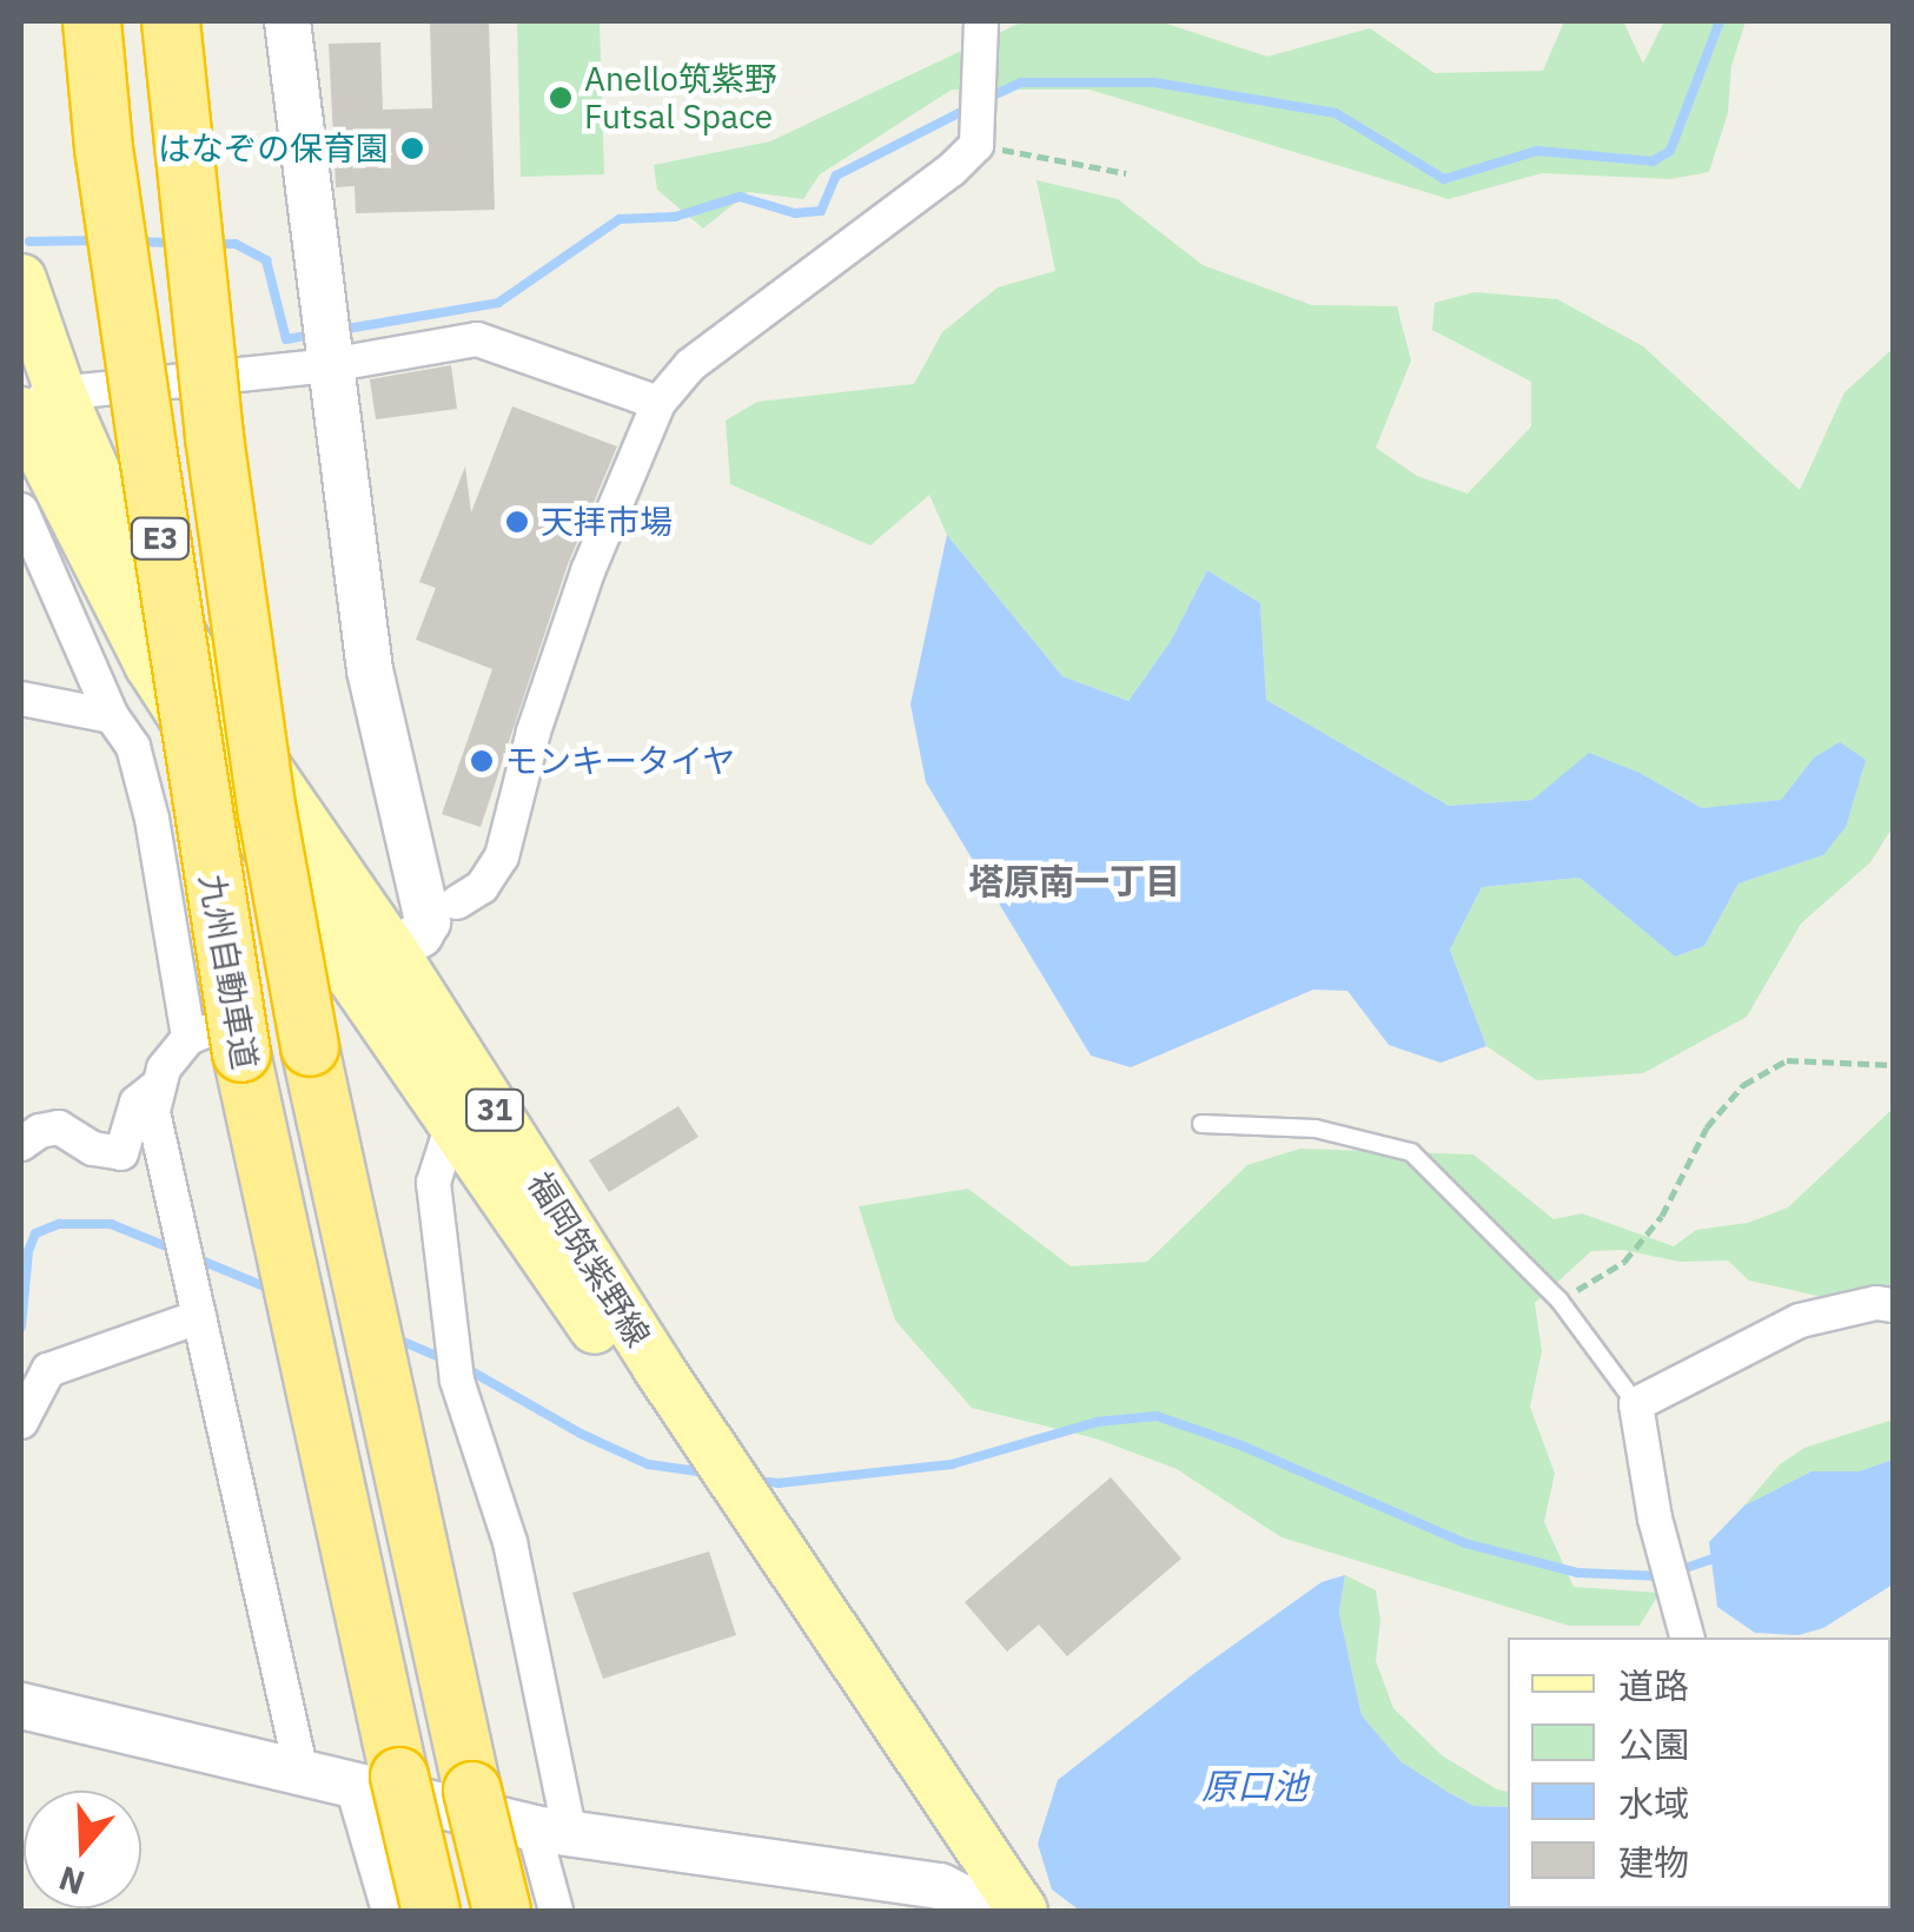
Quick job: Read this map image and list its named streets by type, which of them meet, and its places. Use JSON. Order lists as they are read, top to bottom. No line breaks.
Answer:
{"streets":{"highway":["E3","九州自動車道"],"main road":["31","福岡筑紫野線"]},"districts":["塔原南一丁目"],"water":["原口池"],"places":["Anello筑紫野 Futsal Space","はなぞの保育園","天拝市場","モンキータイヤ"],"legend":["道路","公園","水域","建物"],"north":"bottom"}
